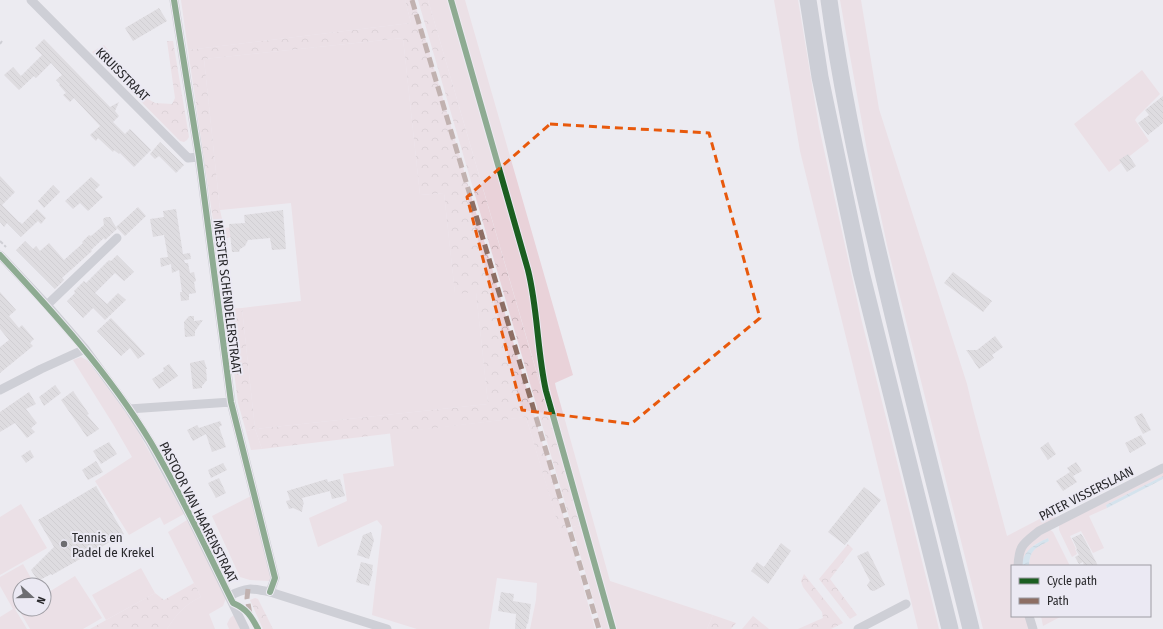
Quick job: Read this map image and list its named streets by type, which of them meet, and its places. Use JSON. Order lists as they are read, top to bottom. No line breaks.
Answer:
{"streets":{"street":["KRUISSTRAAT","MEESTER SCHENDELERSTRAAT","PATER VISSERSLAAN","PASTOOR VAN HAARENSTRAAT"]},"crossings":[["KRUISSTRAAT","MEESTER SCHENDELERSTRAAT"]],"places":["Tennis en Padel de Krekel"],"legend":["Cycle path","Path"],"north":"right"}
